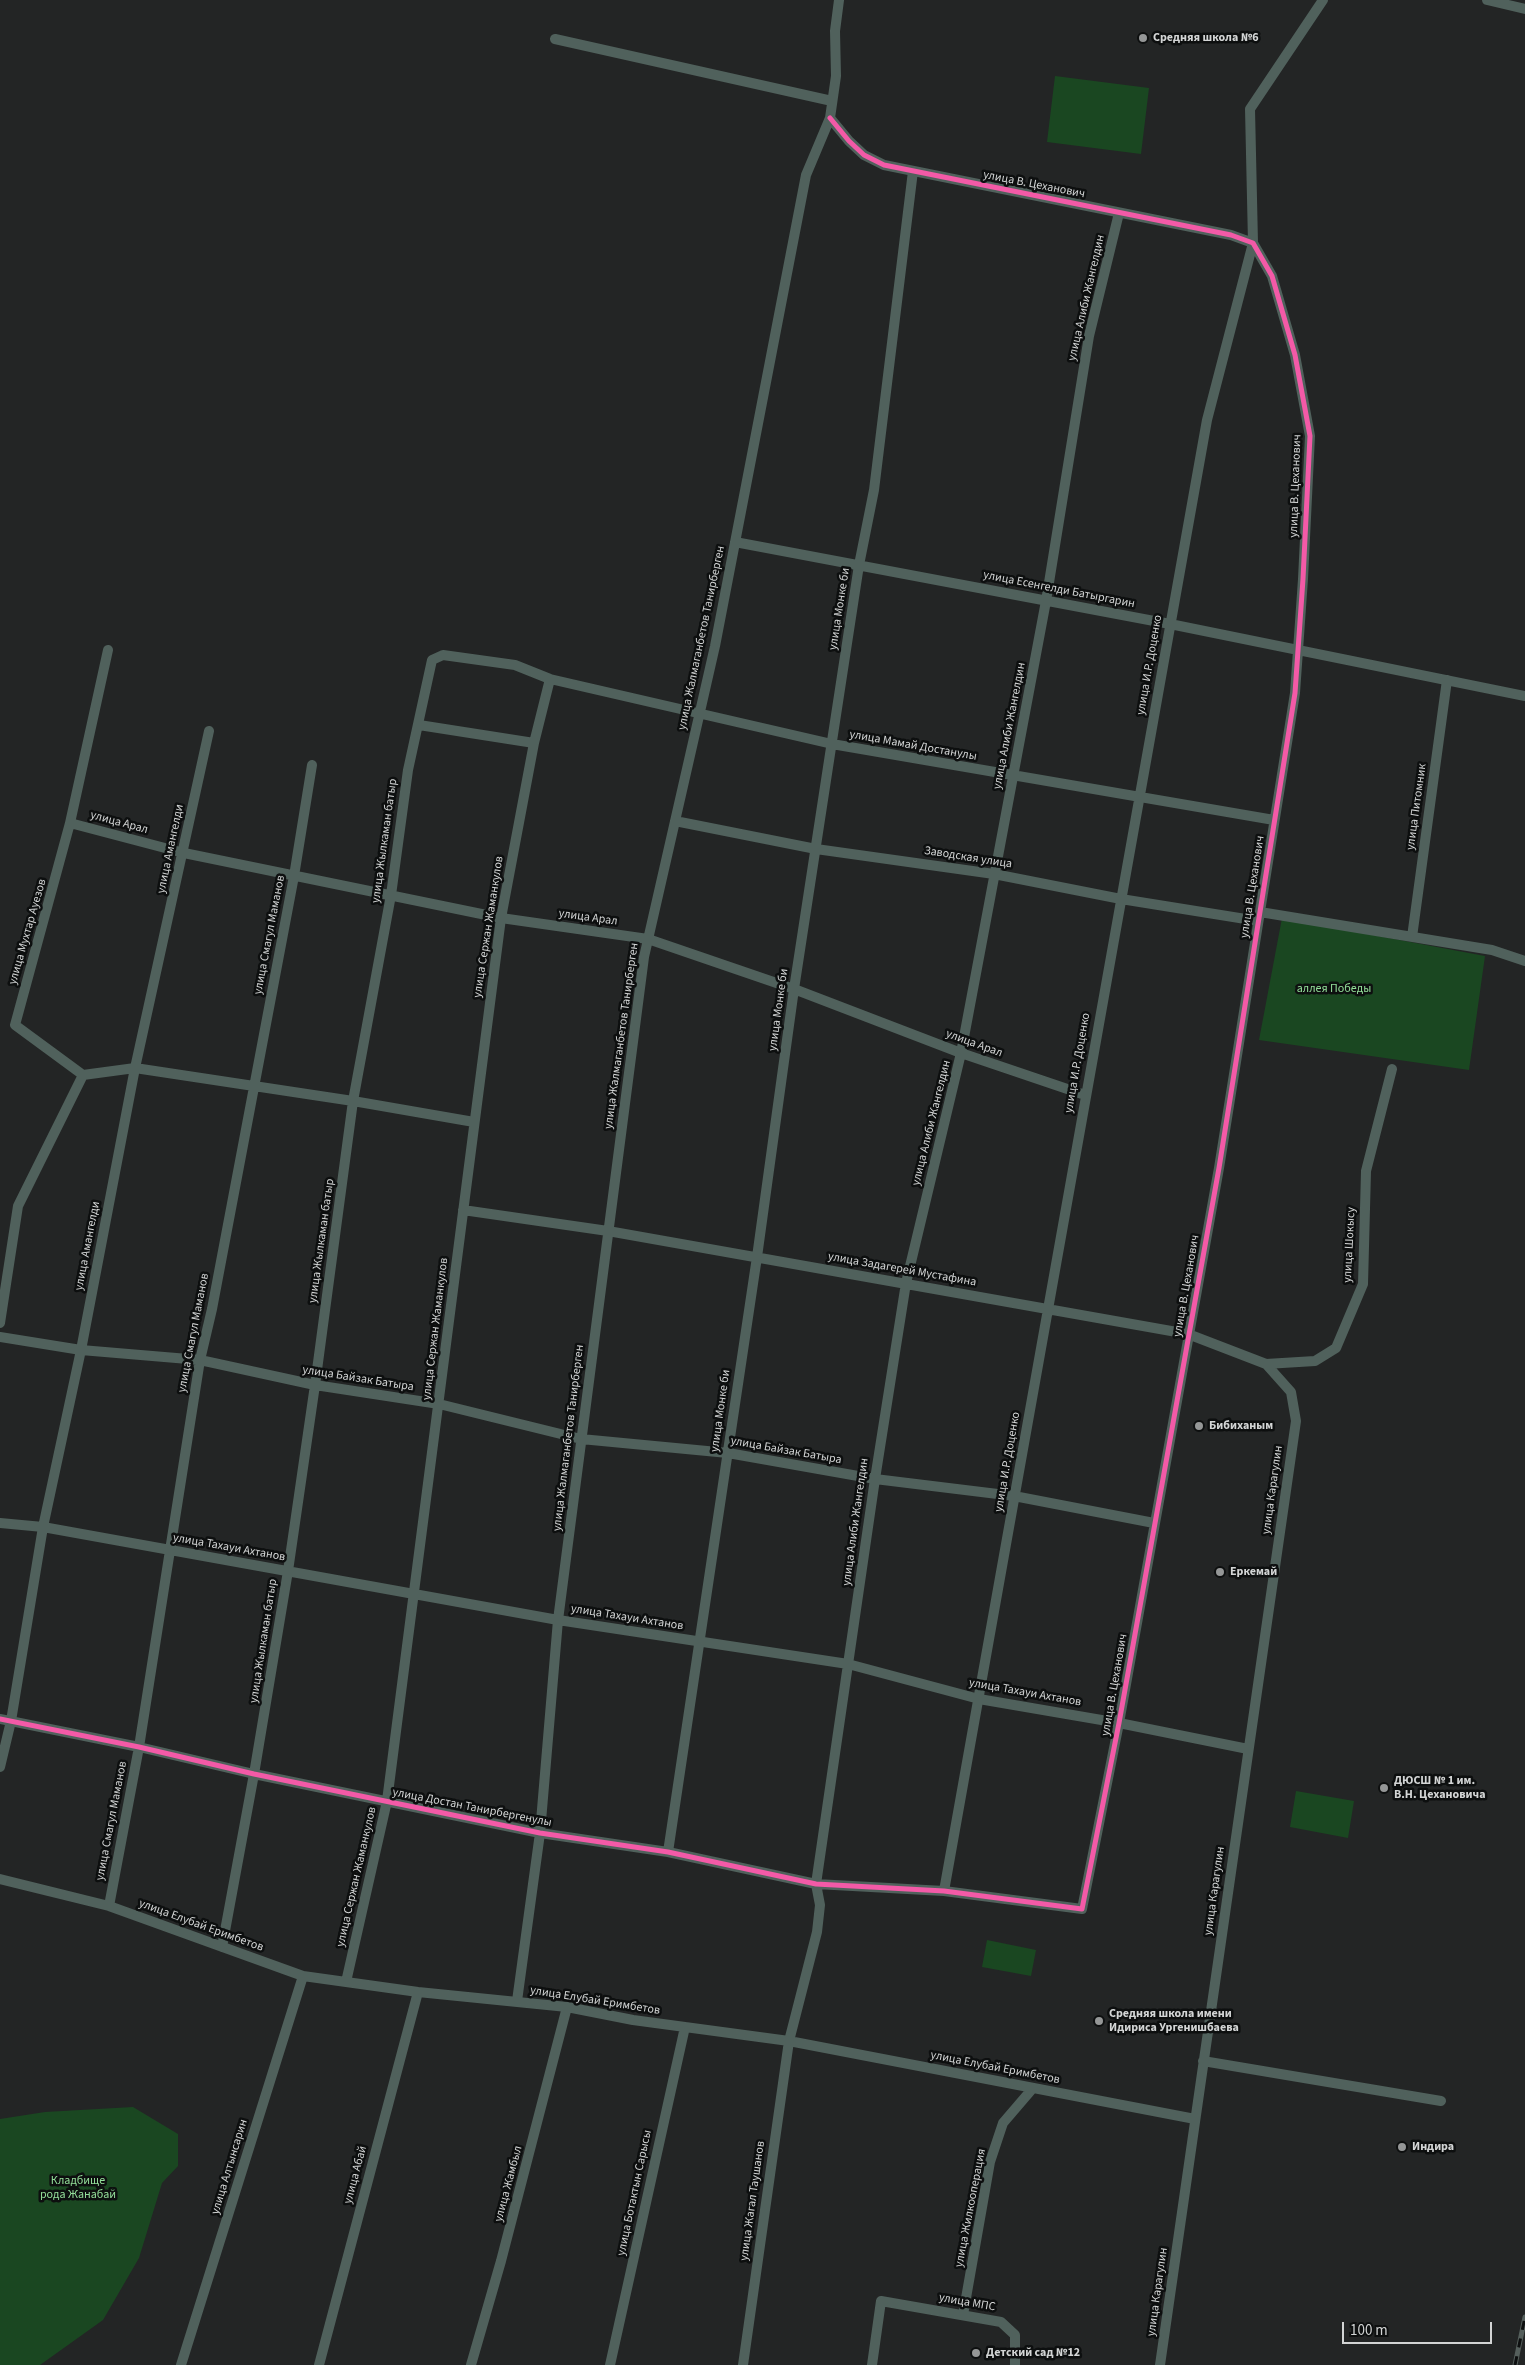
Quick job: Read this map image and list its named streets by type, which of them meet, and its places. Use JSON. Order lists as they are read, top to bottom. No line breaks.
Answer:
{"streets":{"street":["улица В. Цеханович","улица Алиби Жангелдин","улица Есенгелди Батыргарин","улица Монке би","улица Жалмаганбетов Танирберген","улица И.Р. Доценко","улица Мамай Достанулы","улица Питомник","улица Арал","улица Жылкаман батыр","улица Амангелди","Заводская улица","улица Сержан Жаманкулов","улица Мухтар Ауезов","улица Смагул Маманов","улица Шокысу","улица Задагерей Мустафина","улица Байзак Батыра","улица Карагулин","улица Тахауи Ахтанов","улица Достан Танирбергенулы","улица Елубай Еримбетов","улица Алтынсарин","улица Абай","улица Жамбыл","улица Ботактын Сарысы","улица Жагал Таушанов","улица Жилкооперация","улица МПС"]},"crossings":[["улица В. Цеханович","улица Алиби Жангелдин"],["улица В. Цеханович","улица Есенгелди Батыргарин"],["улица В. Цеханович","улица Монке би"],["улица В. Цеханович","улица Жалмаганбетов Танирберген"],["улица В. Цеханович","улица И.Р. Доценко"],["улица В. Цеханович","улица Мамай Достанулы"],["улица В. Цеханович","Заводская улица"],["улица В. Цеханович","улица Задагерей Мустафина"],["улица В. Цеханович","улица Байзак Батыра"],["улица В. Цеханович","улица Тахауи Ахтанов"],["улица В. Цеханович","улица Достан Танирбергенулы"],["улица Алиби Жангелдин","улица Есенгелди Батыргарин"],["улица Алиби Жангелдин","улица Мамай Достанулы"],["улица Алиби Жангелдин","улица Арал"],["улица Алиби Жангелдин","Заводская улица"],["улица Алиби Жангелдин","улица Задагерей Мустафина"],["улица Алиби Жангелдин","улица Байзак Батыра"],["улица Алиби Жангелдин","улица Тахауи Ахтанов"],["улица Алиби Жангелдин","улица Достан Танирбергенулы"],["улица Алиби Жангелдин","улица Елубай Еримбетов"],["улица Алиби Жангелдин","улица Жагал Таушанов"],["улица Есенгелди Батыргарин","улица Монке би"],["улица Есенгелди Батыргарин","улица Жалмаганбетов Танирберген"],["улица Есенгелди Батыргарин","улица И.Р. Доценко"],["улица Есенгелди Батыргарин","улица Питомник"],["улица Монке би","улица Мамай Достанулы"],["улица Монке би","улица Арал"],["улица Монке би","Заводская улица"],["улица Монке би","улица Задагерей Мустафина"],["улица Монке би","улица Байзак Батыра"],["улица Монке би","улица Тахауи Ахтанов"],["улица Монке би","улица Достан Танирбергенулы"],["улица Жалмаганбетов Танирберген","улица Мамай Достанулы"],["улица Жалмаганбетов Танирберген","улица Арал"],["улица Жалмаганбетов Танирберген","Заводская улица"],["улица Жалмаганбетов Танирберген","улица Задагерей Мустафина"],["улица Жалмаганбетов Танирберген","улица Байзак Батыра"],["улица Жалмаганбетов Танирберген","улица Тахауи Ахтанов"],["улица Жалмаганбетов Танирберген","улица Достан Танирбергенулы"],["улица Жалмаганбетов Танирберген","улица Елубай Еримбетов"],["улица И.Р. Доценко","улица Мамай Достанулы"],["улица И.Р. Доценко","улица Арал"],["улица И.Р. Доценко","Заводская улица"],["улица И.Р. Доценко","улица Задагерей Мустафина"],["улица И.Р. Доценко","улица Байзак Батыра"],["улица И.Р. Доценко","улица Тахауи Ахтанов"],["улица И.Р. Доценко","улица Достан Танирбергенулы"],["улица Мамай Достанулы","улица Жылкаман батыр"],["улица Мамай Достанулы","улица Сержан Жаманкулов"],["улица Питомник","Заводская улица"],["улица Арал","улица Жылкаман батыр"],["улица Арал","улица Амангелди"],["улица Арал","улица Сержан Жаманкулов"],["улица Арал","улица Мухтар Ауезов"],["улица Арал","улица Смагул Маманов"],["улица Жылкаман батыр","улица Сержан Жаманкулов"],["улица Жылкаман батыр","улица Байзак Батыра"],["улица Жылкаман батыр","улица Тахауи Ахтанов"],["улица Жылкаман батыр","улица Достан Танирбергенулы"],["улица Жылкаман батыр","улица Елубай Еримбетов"],["улица Амангелди","улица Байзак Батыра"],["улица Амангелди","улица Тахауи Ахтанов"],["улица Амангелди","улица Достан Танирбергенулы"],["улица Сержан Жаманкулов","улица Задагерей Мустафина"],["улица Сержан Жаманкулов","улица Байзак Батыра"],["улица Сержан Жаманкулов","улица Тахауи Ахтанов"],["улица Сержан Жаманкулов","улица Достан Танирбергенулы"],["улица Сержан Жаманкулов","улица Елубай Еримбетов"],["улица Смагул Маманов","улица Байзак Батыра"],["улица Смагул Маманов","улица Тахауи Ахтанов"],["улица Смагул Маманов","улица Достан Танирбергенулы"],["улица Смагул Маманов","улица Елубай Еримбетов"],["улица Шокысу","улица Задагерей Мустафина"],["улица Задагерей Мустафина","улица Карагулин"],["улица Карагулин","улица Тахауи Ахтанов"],["улица Карагулин","улица Елубай Еримбетов"],["улица Елубай Еримбетов","улица Алтынсарин"],["улица Елубай Еримбетов","улица Абай"],["улица Елубай Еримбетов","улица Жамбыл"],["улица Елубай Еримбетов","улица Ботактын Сарысы"],["улица Елубай Еримбетов","улица Жагал Таушанов"],["улица Елубай Еримбетов","улица Жилкооперация"],["улица Жилкооперация","улица МПС"]],"parks":["аллея Победы","Кладбище рода Жанабай"],"places":["Средняя школа №6","Бибиханым","Еркемай","ДЮСШ № 1 им. В.Н. Цехановича","Средняя школа имени Идириса Ургенишбаева","Индира","Детский сад №12"],"scale_bar":"100 m"}
